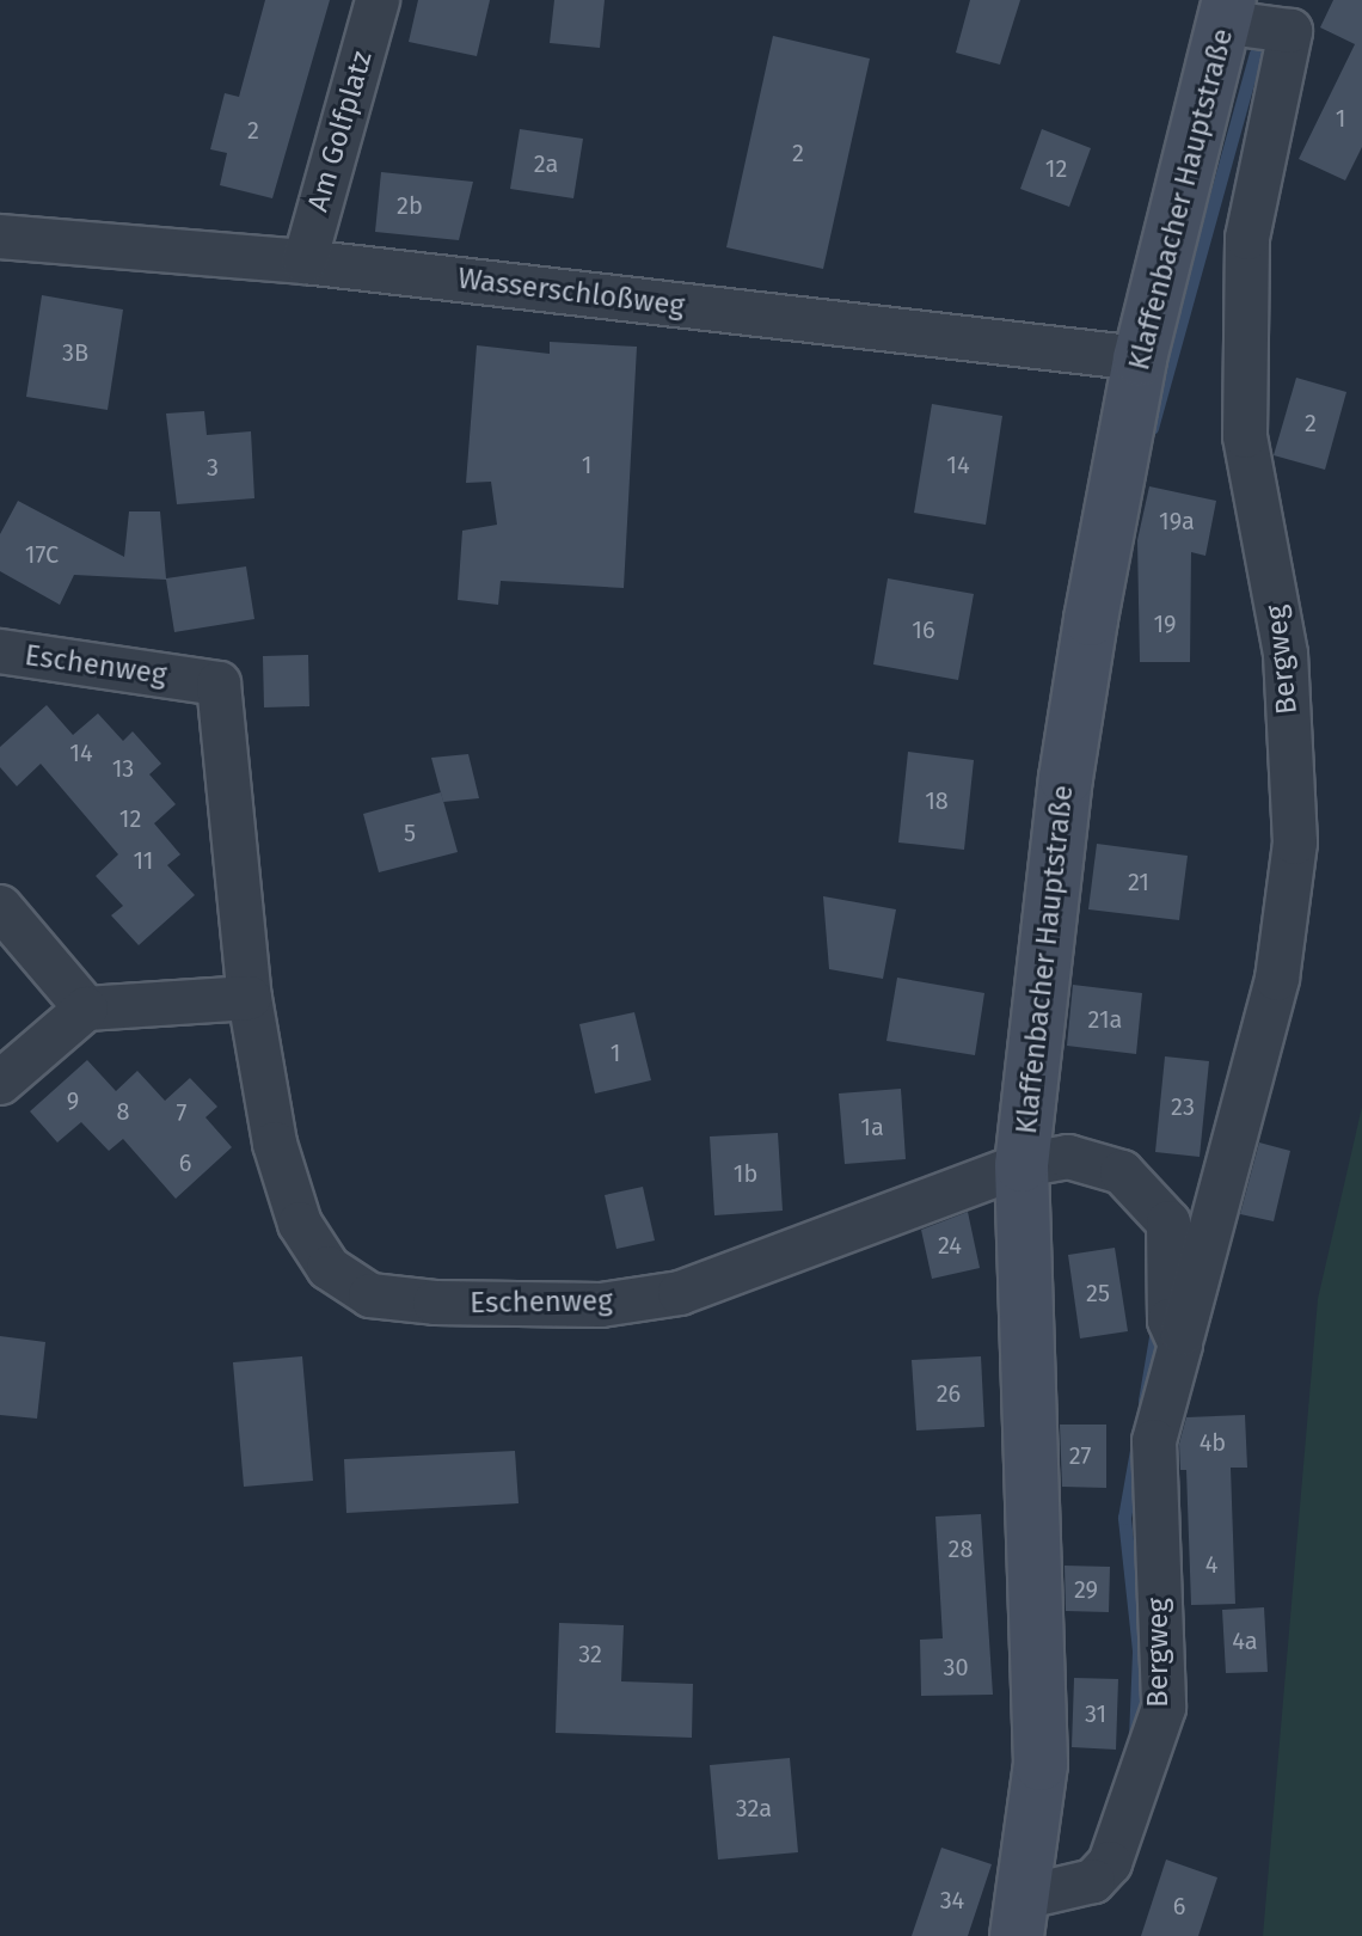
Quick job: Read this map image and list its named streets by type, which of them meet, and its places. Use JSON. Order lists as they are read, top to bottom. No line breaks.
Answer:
{"streets":{"street":["Am Golfplatz","Klaffenbacher Hauptstraße","Wasserschloßweg","Bergweg","Eschenweg"]},"crossings":[["Am Golfplatz","Wasserschloßweg"],["Klaffenbacher Hauptstraße","Wasserschloßweg"],["Klaffenbacher Hauptstraße","Bergweg"],["Klaffenbacher Hauptstraße","Eschenweg"],["Bergweg","Eschenweg"]],"house_numbers":["1","2","2","2a","12","2b","3B","2","1","14","3","19a","17C","19","16","14","13","18","12","5","11","21","21a","1","9","23","8","7","1a","6","1b","24","25","26","4b","27","28","4","29","4a","32","30","31","32a","34","6"]}
